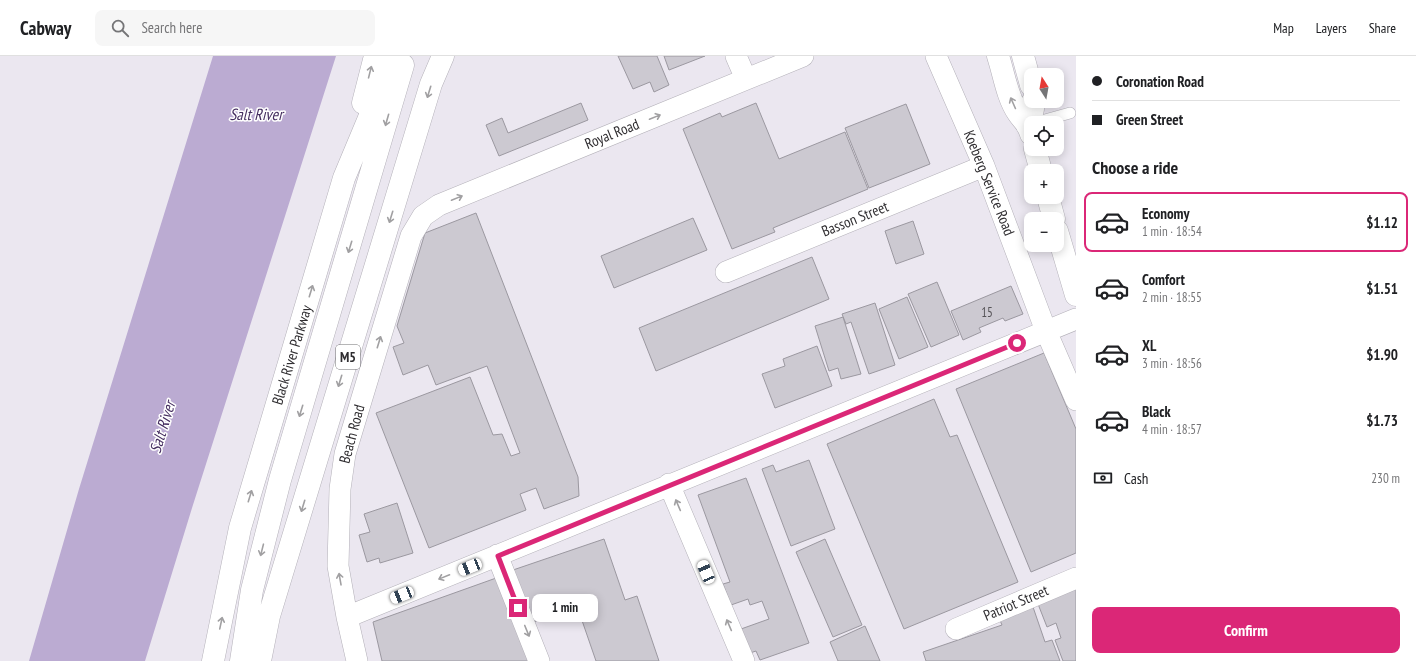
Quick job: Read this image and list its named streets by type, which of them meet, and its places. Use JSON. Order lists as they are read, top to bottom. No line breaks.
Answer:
{"streets":{"main road":["Black River Parkway","M5"],"street":["Royal Road","Koeberg Service Road","Basson Street","Beach Road","Patriot Street"]},"crossings":[["Royal Road","Beach Road"],["Koeberg Service Road","Basson Street"]],"one_way":["Royal Road","Beach Road"],"water":["Salt River"],"house_numbers":["15"],"north":"top","page":{"header":"Cabway","search":"Search here","nav":["Map","Layers","Share"],"banner":["Coronation Road","Green Street"],"map_buttons":["+","−"],"heading":"Choose a ride","list":[{"name":"Economy","note":"1 min · 18:54","value":"$1.12"},{"name":"Comfort","note":"2 min · 18:55","value":"$1.51"},{"name":"XL","note":"3 min · 18:56","value":"$1.90"},{"name":"Black","note":"4 min · 18:57","value":"$1.73"}],"pay":["Cash","230 m"],"bubble":"1 min","buttons":"Confirm"}}
